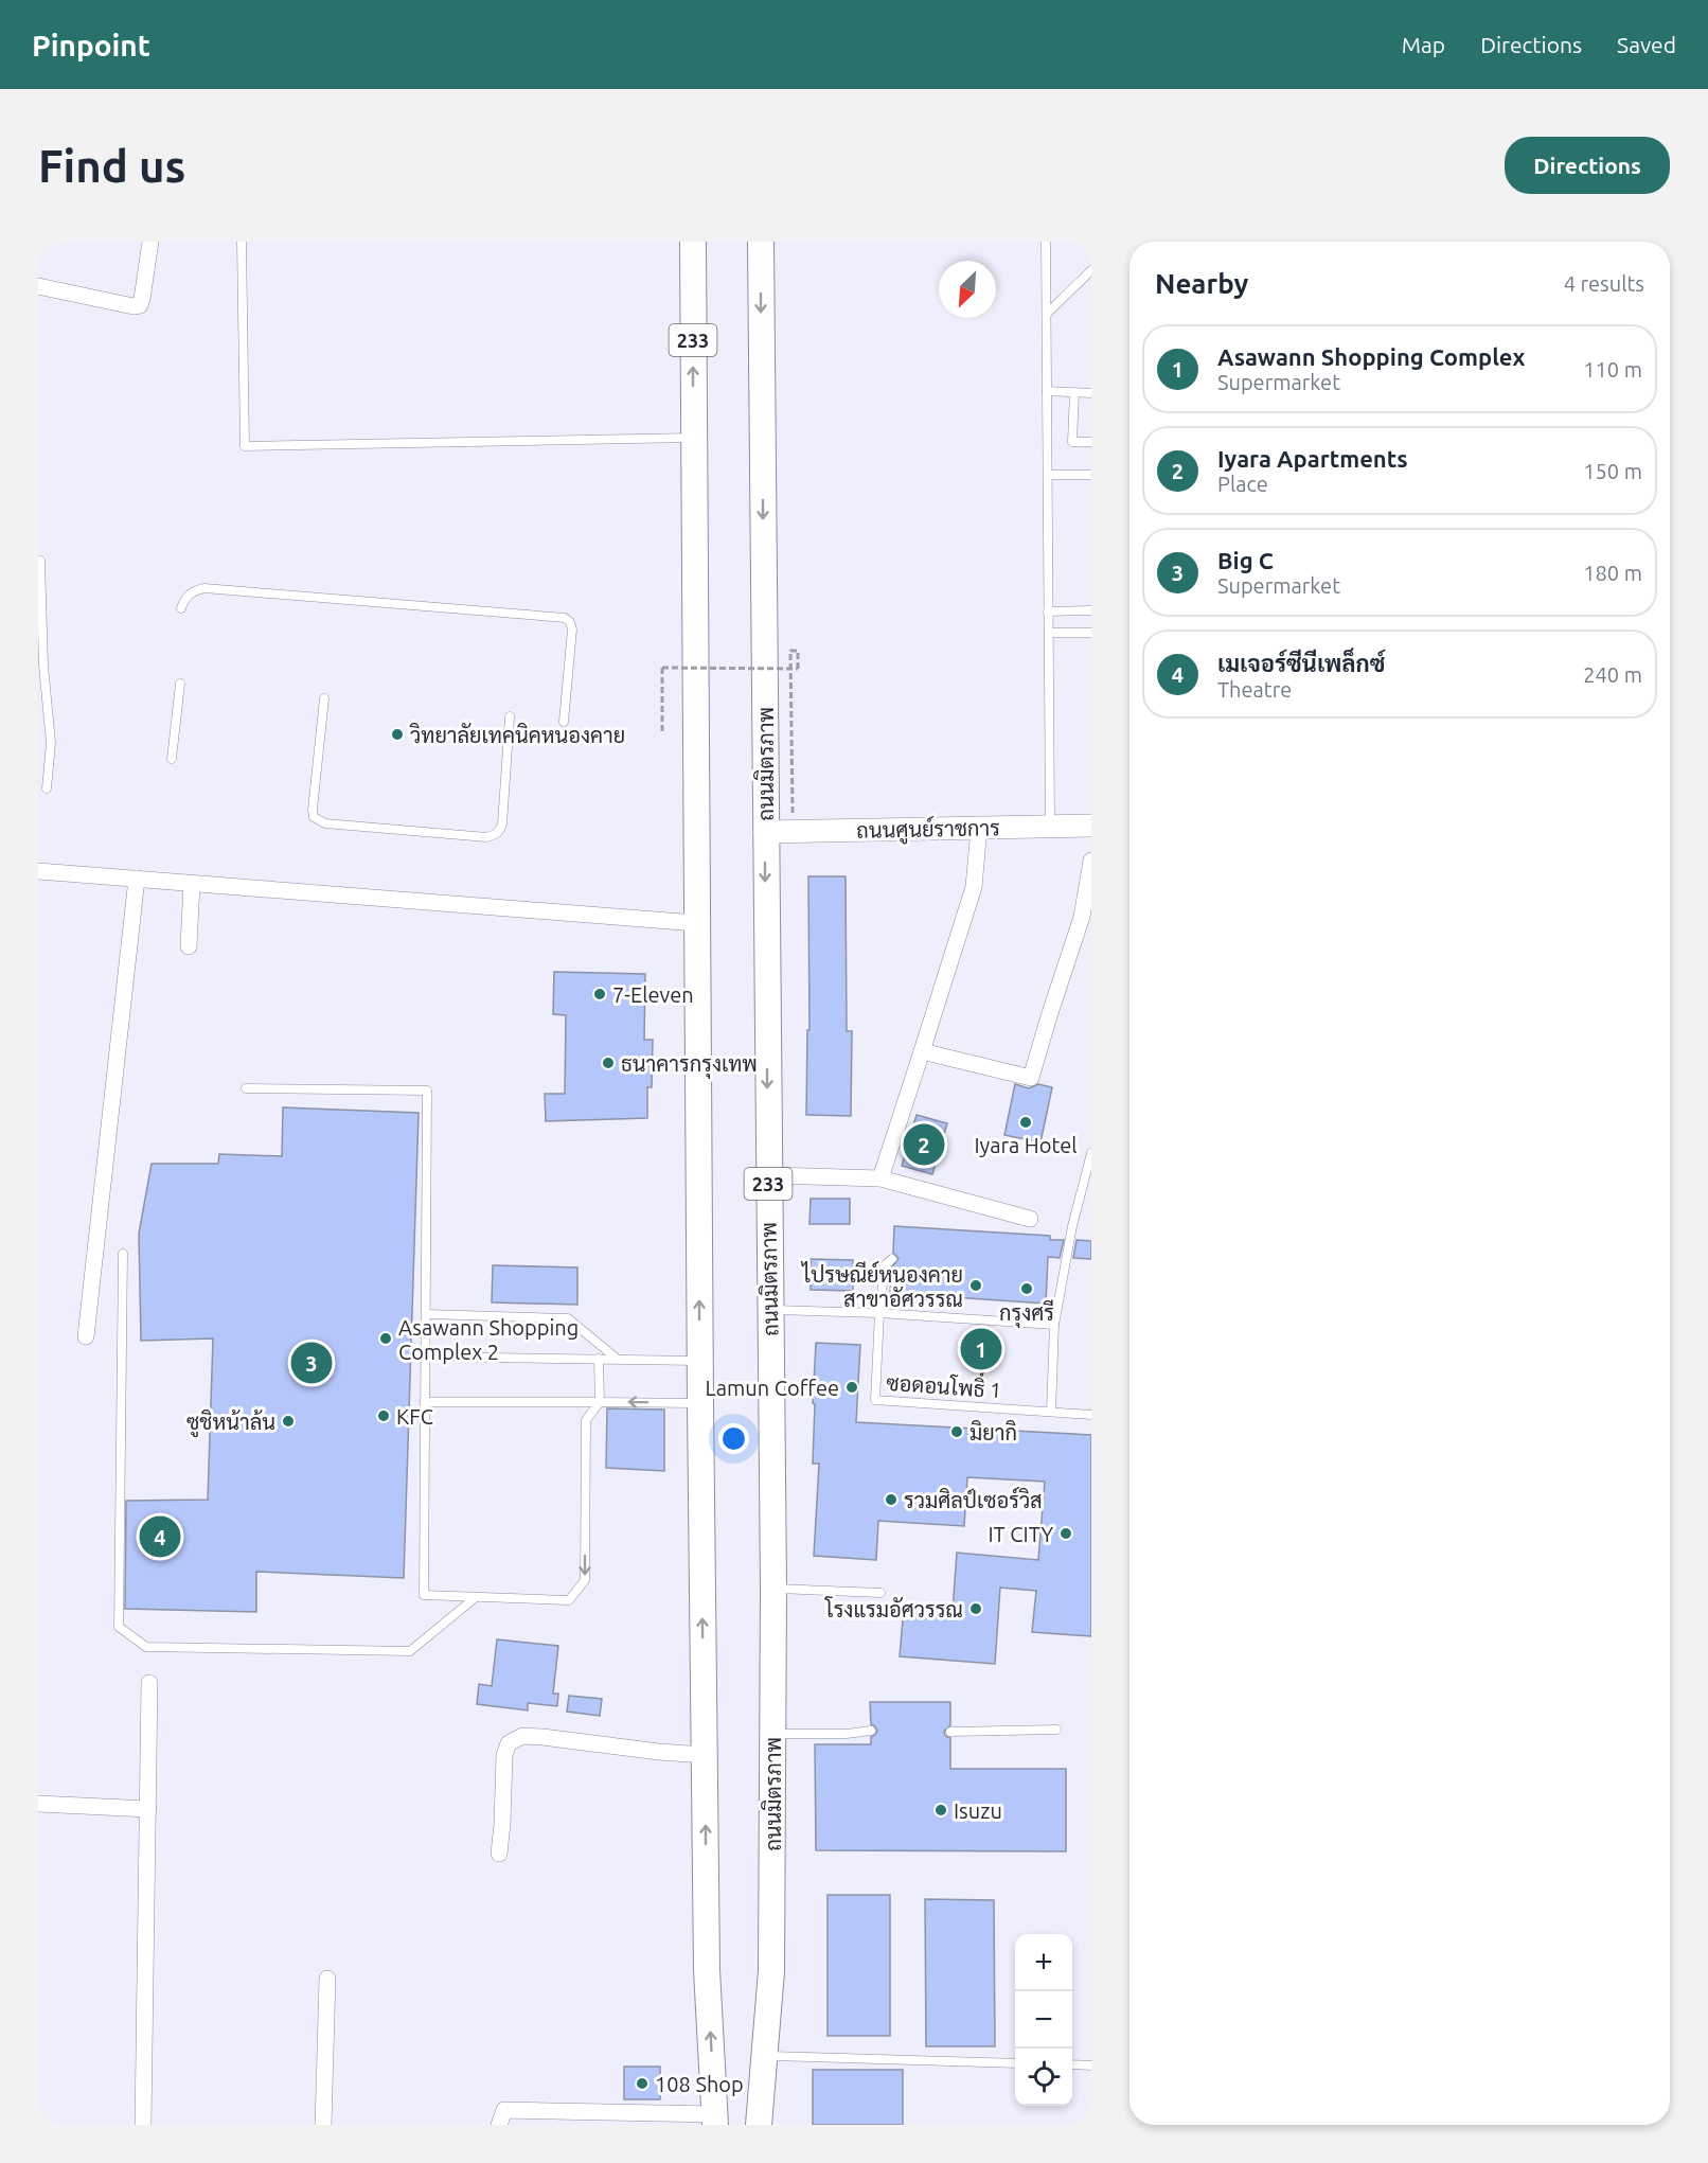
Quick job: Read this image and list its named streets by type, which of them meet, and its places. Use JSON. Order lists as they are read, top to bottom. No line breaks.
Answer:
{"streets":{"main road":["233","ถนนมิตรภาพ"],"street":["ถนนศูนย์ราชการ"],"lane":["ซอดอนโพธิ์ 1"]},"crossings":[["ถนนมิตรภาพ","ถนนศูนย์ราชการ"]],"places":["วิทยาลัยเทคนิคหนองคาย","7-Eleven","ธนาคารกรุงเทพ","Iyara Hotel","ไปรษณีย์หนองคาย สาขาอัศวรรณ","กรุงศรี","Asawann Shopping Complex 2","Lamun Coffee","KFC","ซูชิหน้าล้น","มิยากิ","รวมศิลป์เซอร์วิส","IT CITY","โรงแรมอัศวรรณ","Isuzu","108 Shop"],"north":"bottom left","page":{"header":"Pinpoint","nav":["Map","Directions","Saved"],"buttons":"Directions","title":"Find us","heading":["Nearby","4 results"],"list":[{"mark":"1","name":"Asawann Shopping Complex","note":"Supermarket","value":"110 m"},{"mark":"2","name":"Iyara Apartments","note":"Place","value":"150 m"},{"mark":"3","name":"Big C","note":"Supermarket","value":"180 m"},{"mark":"4","name":"เมเจอร์ซีนีเพล็กซ์","note":"Theatre","value":"240 m"}],"pins":["2","1","3","4"],"map_buttons":["+","−"]}}
